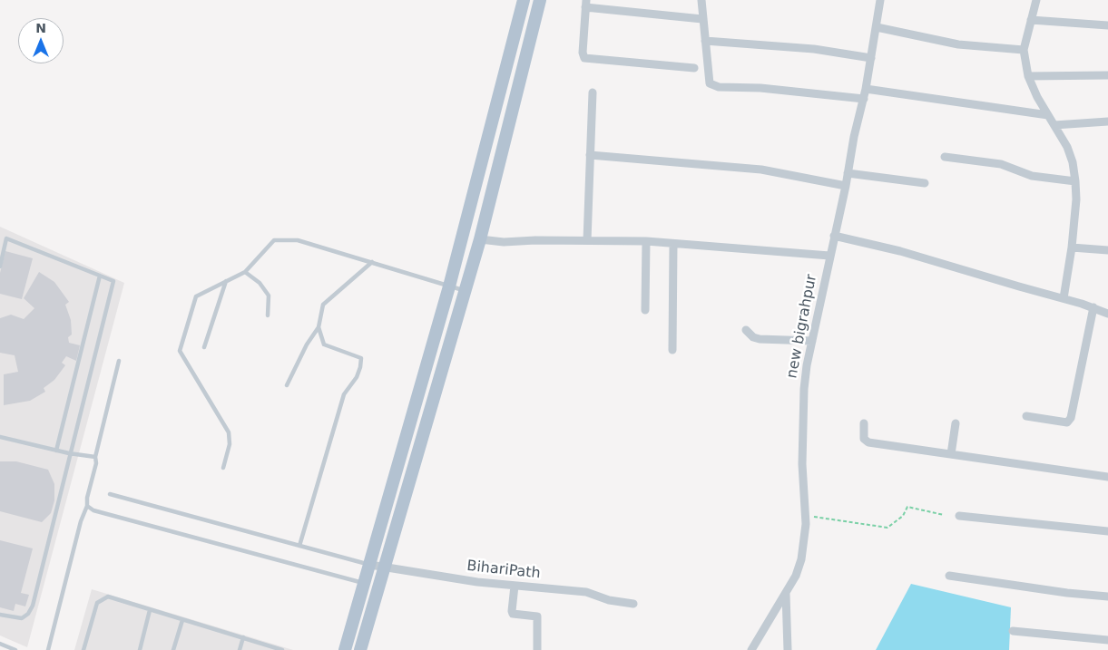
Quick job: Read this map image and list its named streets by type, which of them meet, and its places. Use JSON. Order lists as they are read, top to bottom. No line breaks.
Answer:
{"streets":{"street":["new bigrahpur","BihariPath"]},"north":"top"}
